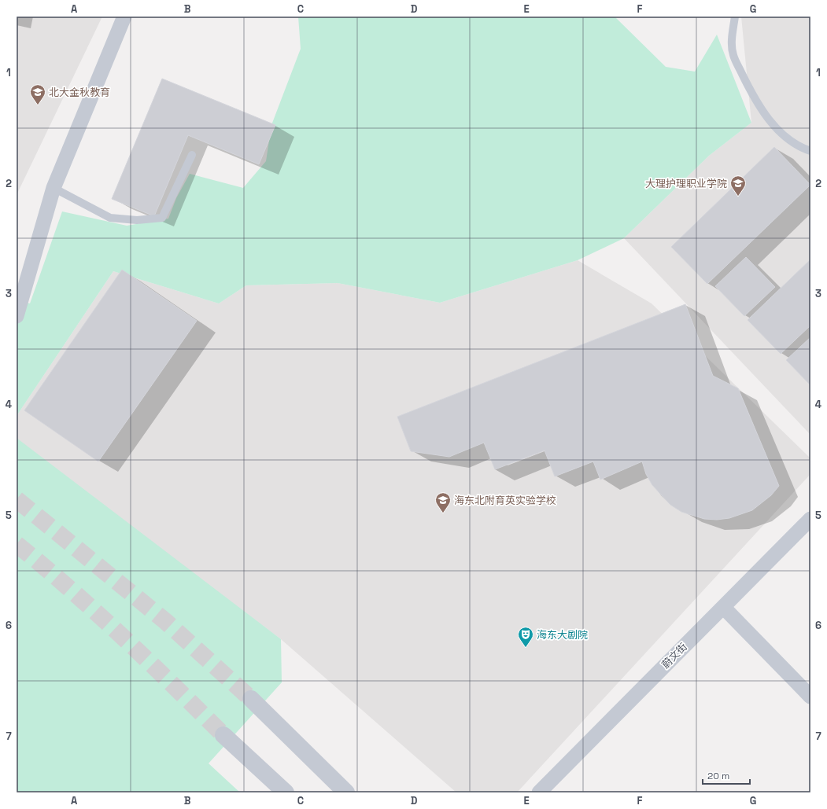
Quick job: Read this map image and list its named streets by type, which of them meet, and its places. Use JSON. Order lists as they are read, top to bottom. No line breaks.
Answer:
{"streets":{"street":["蔚文街"]},"places":{"school or university":["北大金秋教育","大理护理职业学院","海东北附育英实验学校"],"theatre":["海东大剧院"]},"scale_bar":"20 m","grid":{"columns":["A","B","C","D","E","F","G"],"rows":["1","2","3","4","5","6","7"]}}
